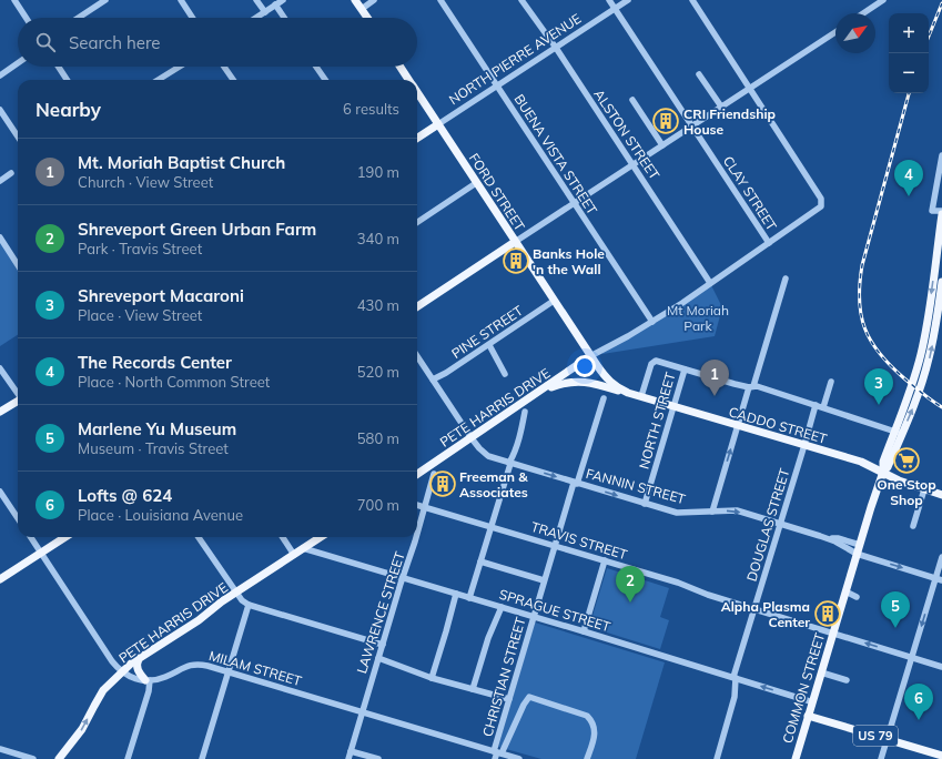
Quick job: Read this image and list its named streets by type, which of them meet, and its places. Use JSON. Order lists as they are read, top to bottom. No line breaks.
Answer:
{"streets":{"main road":["FORD STREET","PETE HARRIS DRIVE","CADDO STREET","COMMON STREET","US 79"],"street":["NORTH PIERRE AVENUE","ALSTON STREET","BUENA VISTA STREET","CLAY STREET","PINE STREET","NORTH STREET","FANNIN STREET","DOUGLAS STREET","TRAVIS STREET","SPRAGUE STREET","LAWRENCE STREET","MILAM STREET","CHRISTIAN STREET"]},"crossings":[["NORTH PIERRE AVENUE","ALSTON STREET"],["NORTH PIERRE AVENUE","BUENA VISTA STREET"],["NORTH PIERRE AVENUE","FORD STREET"],["NORTH PIERRE AVENUE","CLAY STREET"],["FORD STREET","PINE STREET"],["FORD STREET","PETE HARRIS DRIVE"],["FORD STREET","CADDO STREET"],["PINE STREET","FANNIN STREET"],["PETE HARRIS DRIVE","CADDO STREET"],["PETE HARRIS DRIVE","FANNIN STREET"],["PETE HARRIS DRIVE","SPRAGUE STREET"],["NORTH STREET","CADDO STREET"],["NORTH STREET","FANNIN STREET"],["CADDO STREET","DOUGLAS STREET"],["CADDO STREET","COMMON STREET"],["FANNIN STREET","DOUGLAS STREET"],["FANNIN STREET","CHRISTIAN STREET"],["FANNIN STREET","COMMON STREET"],["DOUGLAS STREET","TRAVIS STREET"],["DOUGLAS STREET","SPRAGUE STREET"],["TRAVIS STREET","LAWRENCE STREET"],["TRAVIS STREET","CHRISTIAN STREET"],["TRAVIS STREET","COMMON STREET"],["SPRAGUE STREET","LAWRENCE STREET"],["SPRAGUE STREET","CHRISTIAN STREET"],["SPRAGUE STREET","COMMON STREET"],["LAWRENCE STREET","MILAM STREET"],["MILAM STREET","CHRISTIAN STREET"],["COMMON STREET","US 79"]],"one_way":["FANNIN STREET"],"parks":["Mt Moriah Park"],"places":{"building":["CRI Friendship House","Banks Hole 'n the Wall","Freeman & Associates","Alpha Plasma Center"],"supermarket":["One Stop Shop"]},"north":"top right","page":{"map_buttons":["+","−"],"search":"Search here","heading":["Nearby","6 results"],"list":[{"mark":"1","name":"Mt. Moriah Baptist Church","note":"Church · View Street","value":"190 m"},{"mark":"2","name":"Shreveport Green Urban Farm","note":"Park · Travis Street","value":"340 m"},{"mark":"3","name":"Shreveport Macaroni","note":"Place · View Street","value":"430 m"},{"mark":"4","name":"The Records Center","note":"Place · North Common Street","value":"520 m"},{"mark":"5","name":"Marlene Yu Museum","note":"Museum · Travis Street","value":"580 m"},{"mark":"6","name":"Lofts @ 624","note":"Place · Louisiana Avenue","value":"700 m"}],"pins":["4","1","3","2","5","6"]}}
